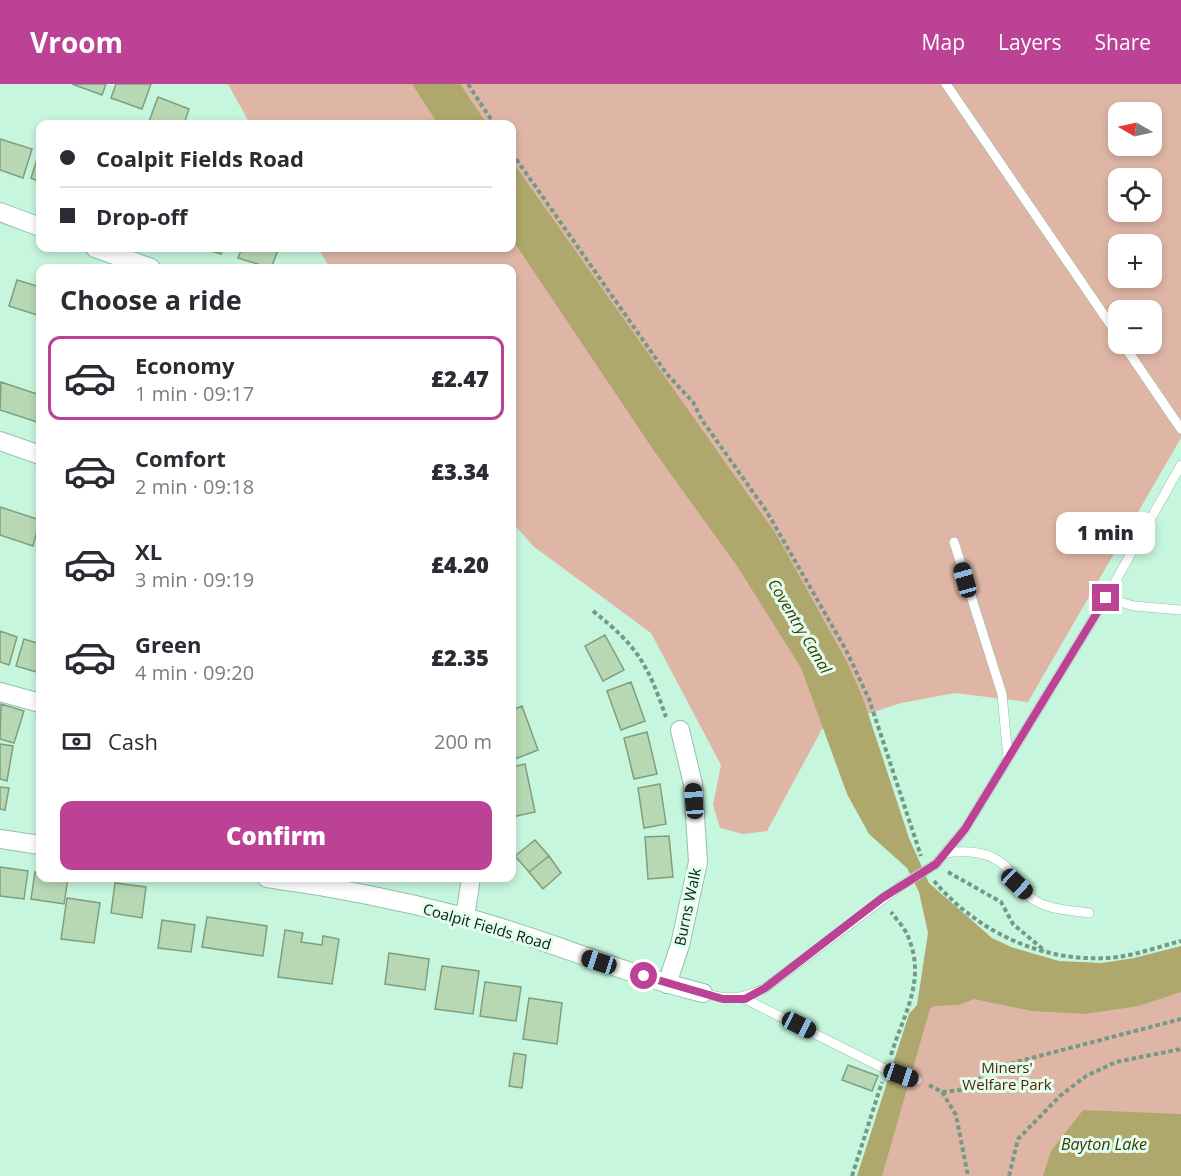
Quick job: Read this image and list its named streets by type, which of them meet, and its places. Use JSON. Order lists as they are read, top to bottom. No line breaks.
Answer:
{"streets":{"street":["Burns Walk","Coalpit Fields Road"]},"crossings":[["Burns Walk","Coalpit Fields Road"]],"water":["Coventry Canal","Bayton Lake"],"parks":["Miners' Welfare Park"],"north":"left","page":{"header":"Vroom","nav":["Map","Layers","Share"],"map_buttons":["+","−"],"banner":["Coalpit Fields Road","Drop-off"],"heading":"Choose a ride","list":[{"name":"Economy","note":"1 min · 09:17","value":"£2.47"},{"name":"Comfort","note":"2 min · 09:18","value":"£3.34"},{"name":"XL","note":"3 min · 09:19","value":"£4.20"},{"name":"Green","note":"4 min · 09:20","value":"£2.35"}],"bubble":"1 min","pay":["Cash","200 m"],"buttons":"Confirm"}}
